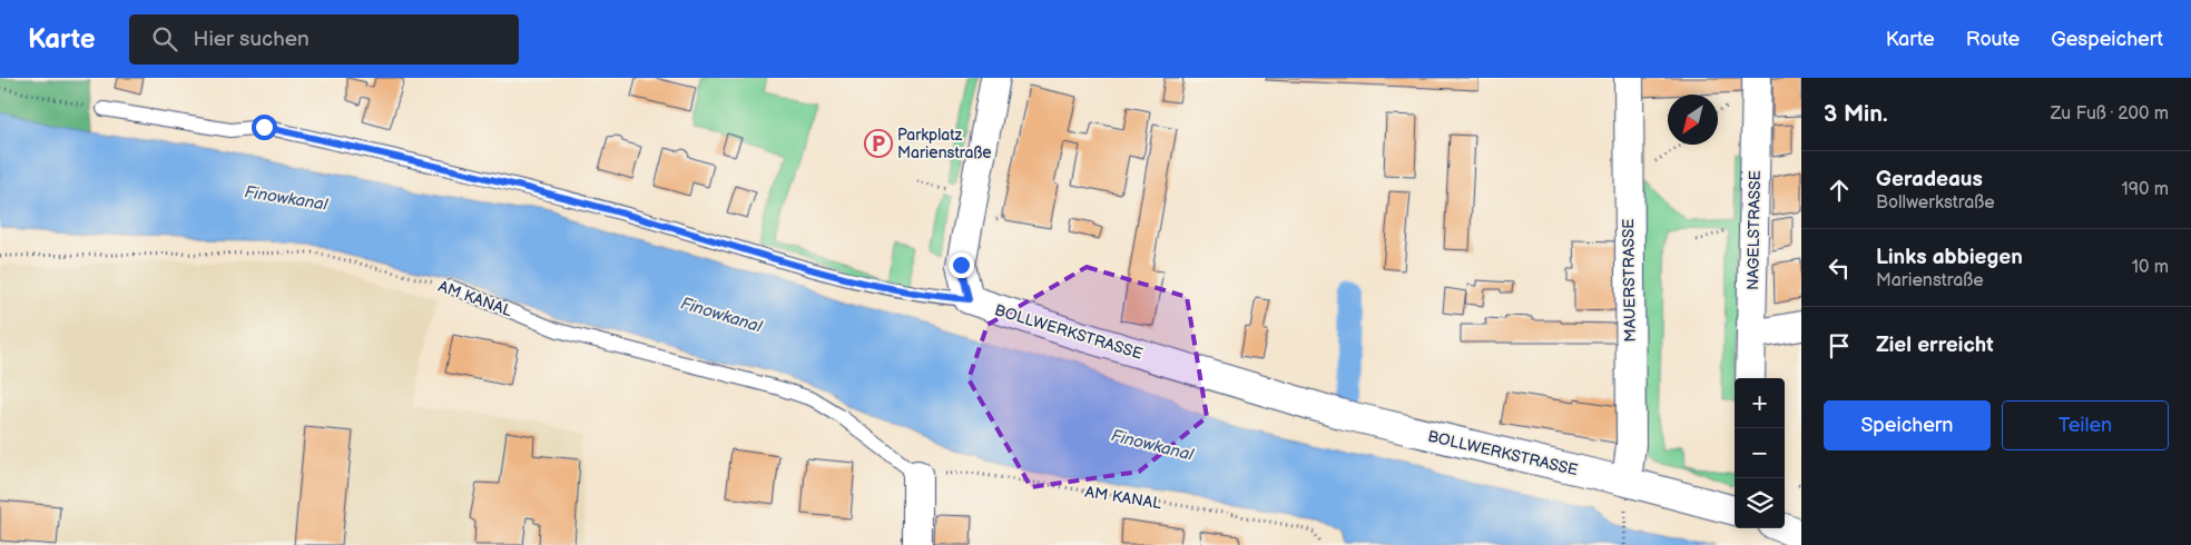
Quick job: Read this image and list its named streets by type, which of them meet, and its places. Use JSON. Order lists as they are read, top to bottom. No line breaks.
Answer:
{"streets":{"street":["NAGELSTRASSE","MAUERSTRASSE","BOLLWERKSTRASSE"],"lane":["AM KANAL"]},"crossings":[["MAUERSTRASSE","BOLLWERKSTRASSE"]],"water":["Finowkanal"],"places":{"parking":["Parkplatz Marienstraße"]},"north":"bottom left","page":{"header":"Karte","search":"Hier suchen","nav":["Karte","Route","Gespeichert"],"heading":["3 Min.","Zu Fuß · 200 m"],"list":[["Geradeaus","Bollwerkstraße","190 m"],["Links abbiegen","Marienstraße","10 m"],"Ziel erreicht"],"map_buttons":["+","−"],"buttons":["Speichern","Teilen"]}}
